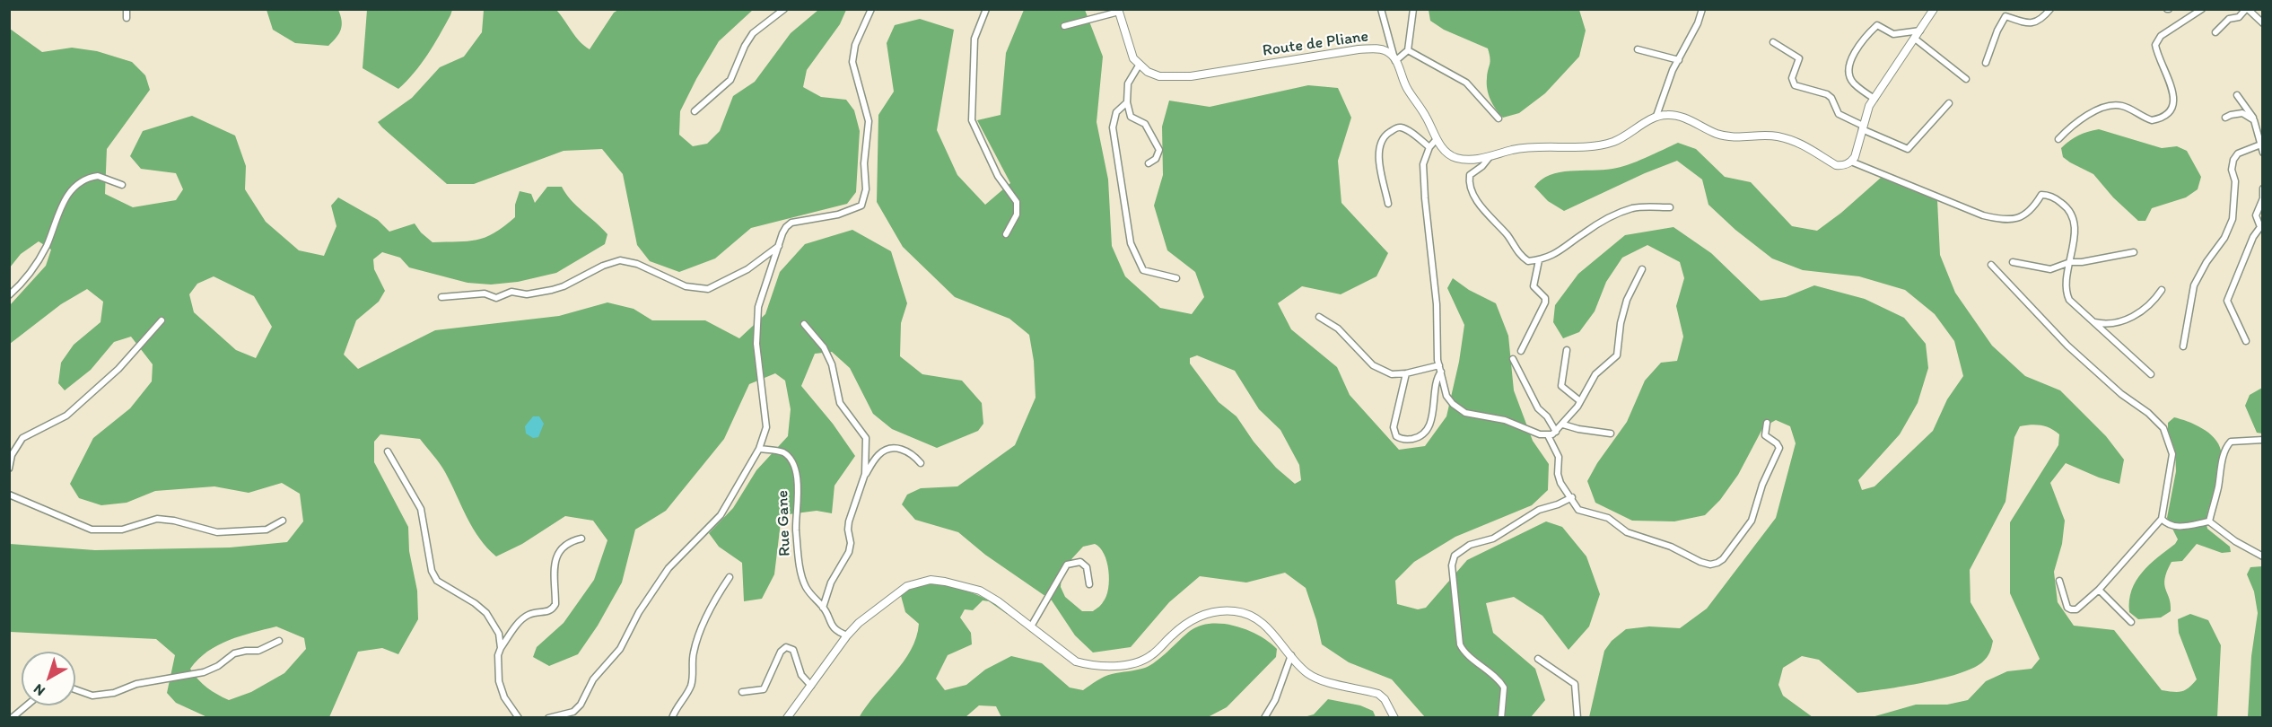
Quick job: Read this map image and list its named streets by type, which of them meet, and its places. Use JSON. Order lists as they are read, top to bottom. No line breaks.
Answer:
{"streets":{"street":["Route de Pliane","Rue Gane"]},"north":"bottom left"}
